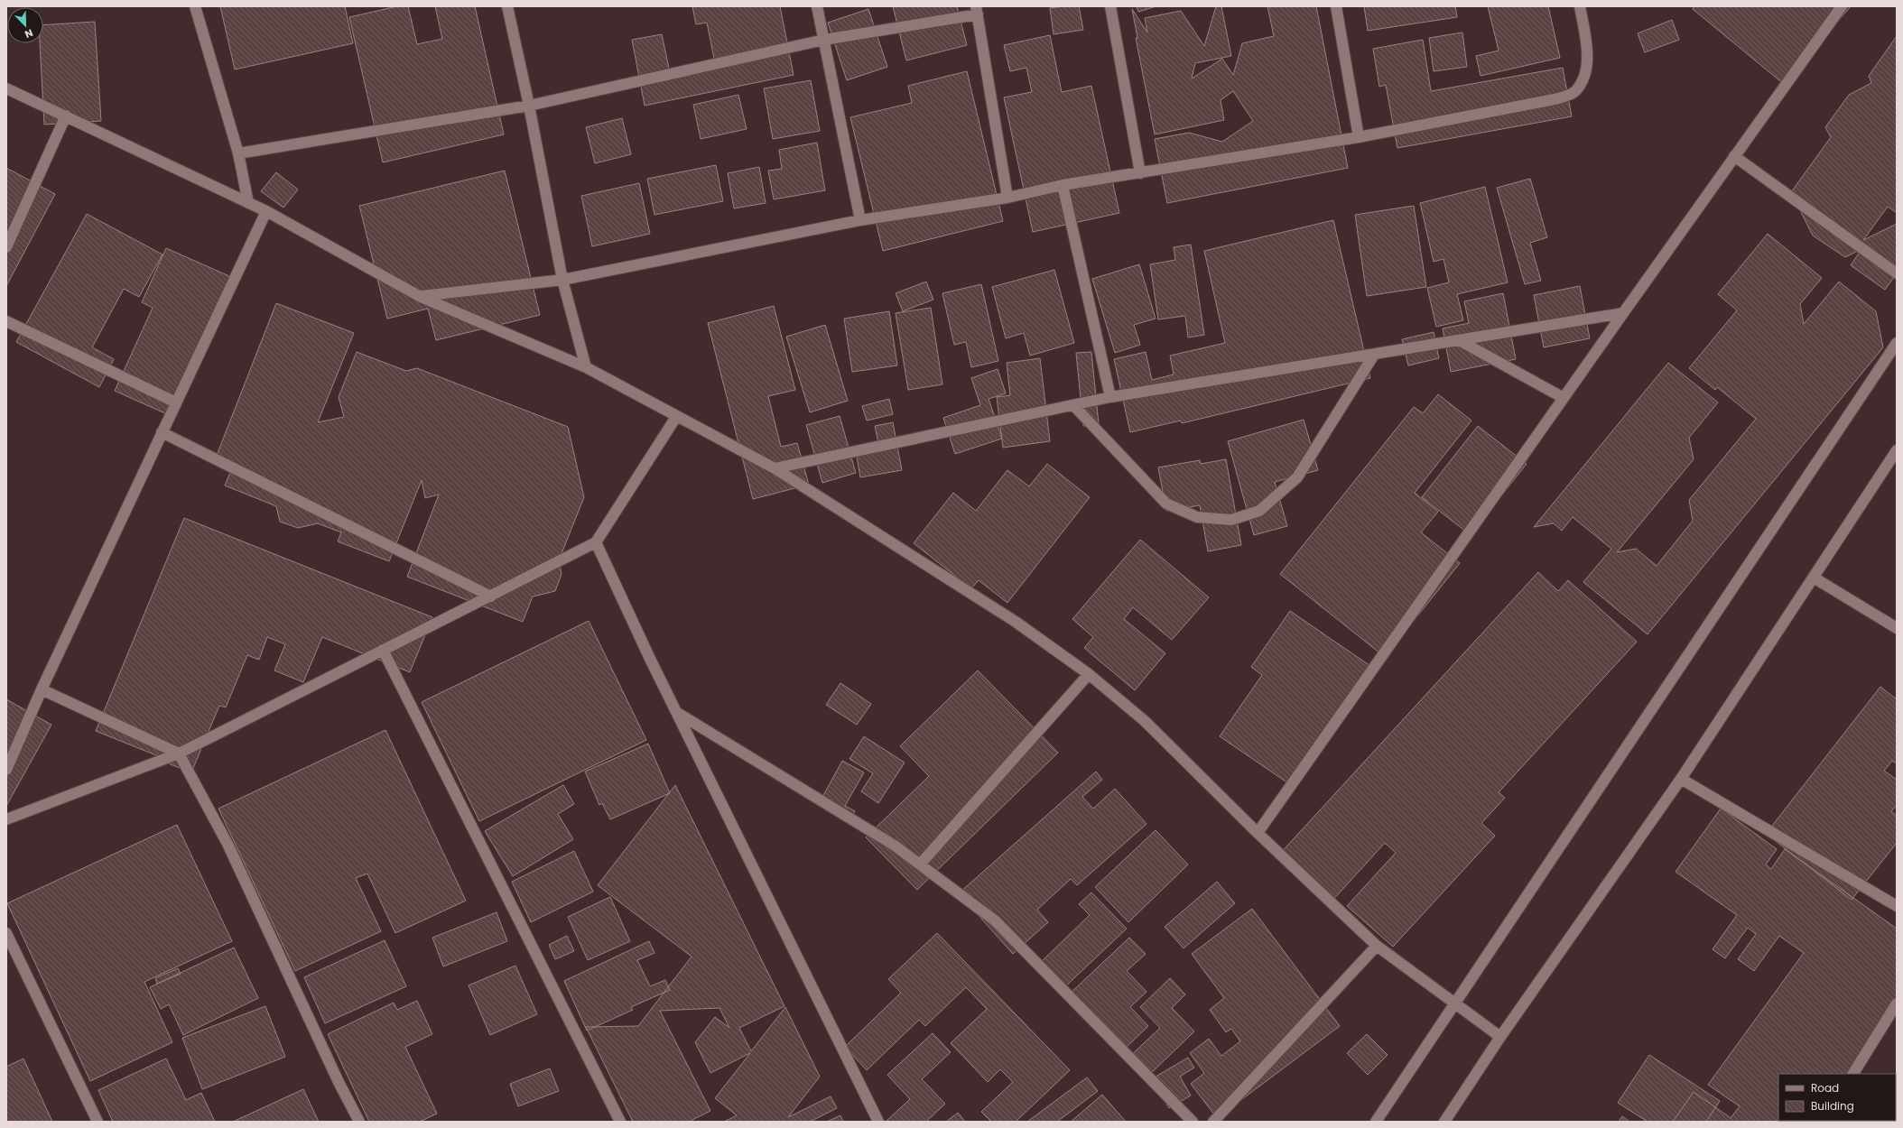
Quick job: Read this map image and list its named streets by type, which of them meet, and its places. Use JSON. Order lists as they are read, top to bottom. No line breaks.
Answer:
{"legend":["Road","Building"],"north":"bottom right"}
